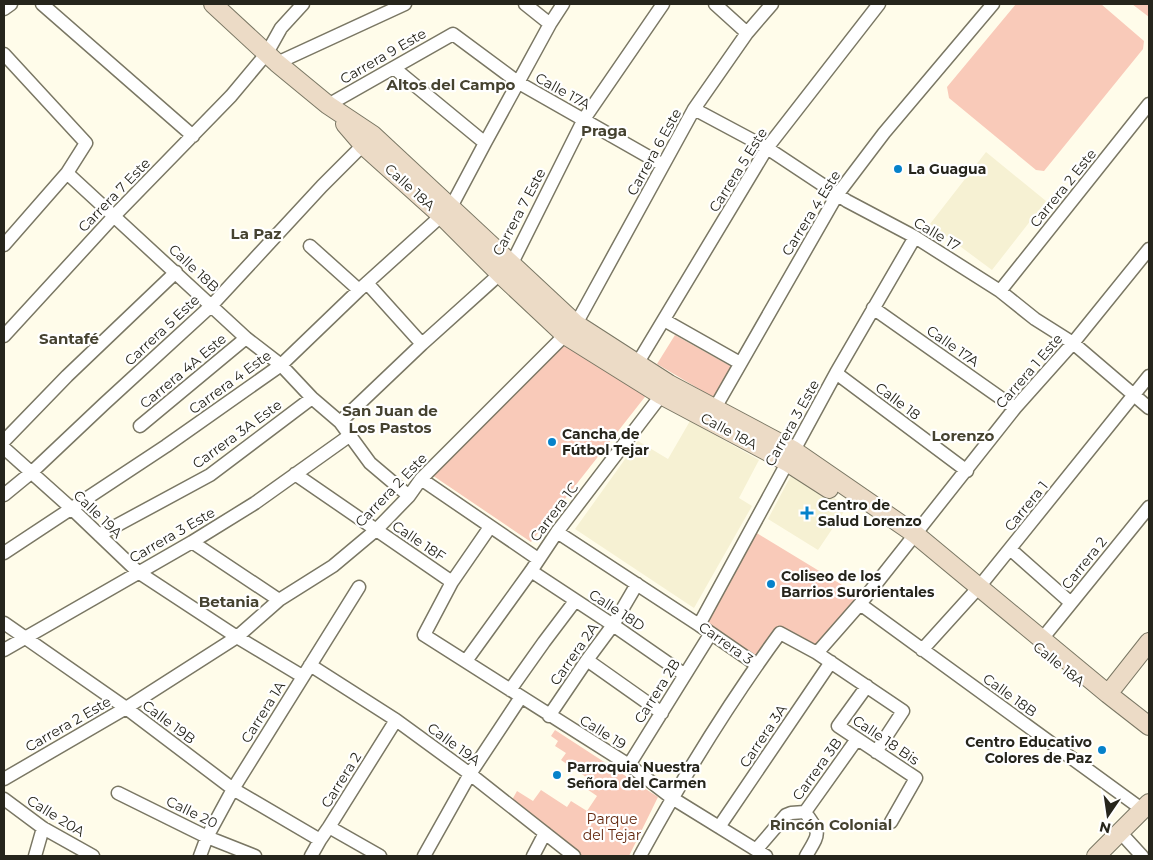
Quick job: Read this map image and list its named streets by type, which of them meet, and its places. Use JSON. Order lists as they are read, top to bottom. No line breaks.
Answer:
{"streets":{"main road":["Calle 18A"],"street":["Carrera 9 Este","Calle 17A","Carrera 6 Este","Carrera 5 Este","Carrera 2 Este","Carrera 7 Este","Carrera 4 Este","Calle 17","Calle 18B","Carrera 4A Este","Carrera 1 Este","Calle 18","Carrera 3 Este","Carrera 3A Este","Carrera 1","Carrera 1C","Calle 19A","Calle 18F","Carrera 2","Calle 18D","Carrera 3","Carrera 2A","Carrera 2B","Carrera 1A","Calle 19B","Calle 19","Carrera 3A","Calle 18 Bis","Carrera 3B","Calle 20","Calle 20A"]},"crossings":[["Carrera 9 Este","Calle 17A"],["Carrera 9 Este","Calle 18A"],["Calle 17A","Carrera 6 Este"],["Calle 17A","Carrera 7 Este"],["Calle 17A","Carrera 1 Este"],["Calle 17A","Carrera 3 Este"],["Carrera 6 Este","Calle 18A"],["Carrera 6 Este","Carrera 2 Este"],["Carrera 6 Este","Calle 17"],["Carrera 5 Este","Calle 18A"],["Carrera 5 Este","Calle 17"],["Carrera 5 Este","Calle 18B"],["Carrera 5 Este","Calle 19A"],["Calle 18A","Carrera 2 Este"],["Calle 18A","Carrera 7 Este"],["Calle 18A","Carrera 4 Este"],["Calle 18A","Carrera 1 Este"],["Calle 18A","Carrera 3 Este"],["Calle 18A","Carrera 1"],["Calle 18A","Carrera 1C"],["Calle 18A","Carrera 2"],["Carrera 2 Este","Calle 17"],["Carrera 2 Este","Calle 18B"],["Carrera 2 Este","Calle 19A"],["Carrera 2 Este","Calle 18F"],["Carrera 2 Este","Calle 19B"],["Carrera 7 Este","Calle 18B"],["Carrera 4 Este","Calle 17"],["Carrera 4 Este","Calle 18B"],["Carrera 4 Este","Calle 19A"],["Calle 17","Carrera 1 Este"],["Calle 17","Carrera 3 Este"],["Calle 17","Carrera 1"],["Calle 18B","Carrera 4A Este"],["Calle 18B","Carrera 1 Este"],["Calle 18B","Carrera 3 Este"],["Calle 18B","Carrera 3A Este"],["Calle 18B","Carrera 1"],["Carrera 1 Este","Calle 18"],["Calle 18","Carrera 3 Este"],["Carrera 3 Este","Calle 19A"],["Carrera 3 Este","Calle 18F"],["Carrera 3 Este","Carrera 3"],["Carrera 3 Este","Calle 19B"],["Carrera 3A Este","Calle 19A"],["Carrera 1C","Calle 18D"],["Carrera 1C","Carrera 3"],["Carrera 1C","Calle 19"],["Calle 19A","Carrera 2"],["Calle 19A","Carrera 1A"],["Calle 18F","Calle 19"],["Carrera 2","Calle 19B"],["Calle 18D","Carrera 2A"],["Calle 18D","Carrera 2B"],["Carrera 3","Carrera 2A"],["Carrera 3","Carrera 2B"],["Carrera 3","Calle 19"],["Carrera 2A","Calle 19"],["Carrera 2B","Calle 19"],["Carrera 1A","Calle 19B"],["Carrera 1A","Calle 20"],["Calle 19","Carrera 3A"],["Calle 19","Carrera 3B"],["Calle 18 Bis","Carrera 3B"]],"districts":["Altos del Campo","Praga","La Paz","Santafé","San Juan de Los Pastos","Lorenzo","Betania","Rincón Colonial"],"parks":["Parque del Tejar"],"places":{"other":["La Guagua","Cancha de Fútbol Tejar","Coliseo de los Barrios Surorientales","Centro Educativo Colores de Paz","Parroquia Nuestra Señora del Carmen"],"health":["Centro de Salud Lorenzo"]},"north":"bottom"}
